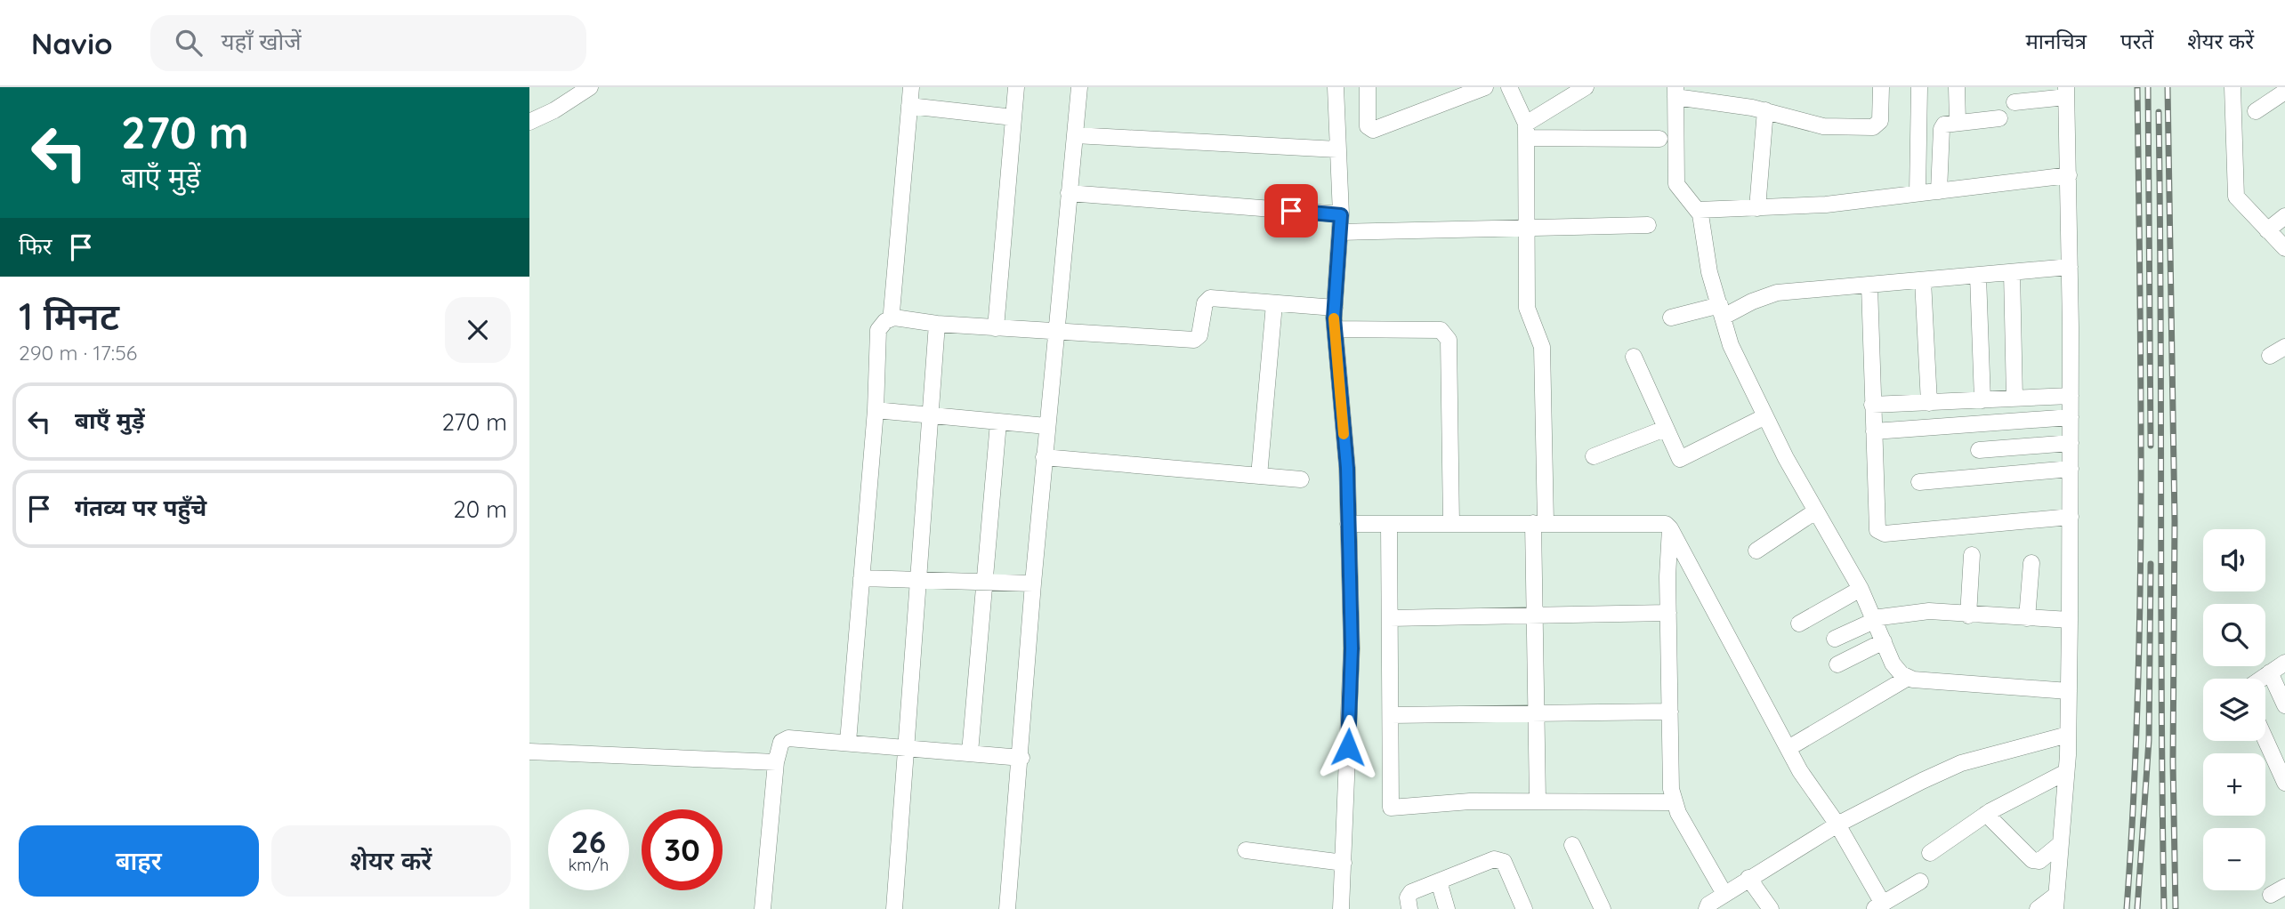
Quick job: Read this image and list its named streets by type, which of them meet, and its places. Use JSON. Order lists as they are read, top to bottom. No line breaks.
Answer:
{"page":{"header":"Navio","search":"यहाँ खोजें","nav":["मानचित्र","परतें","शेयर करें"],"turn":["270 m","बाएँ मुड़ें"],"then":"फिर","heading":["1 मिनट","290 m · 17:56"],"list":[{"name":"बाएँ मुड़ें","value":"270 m"},{"name":"गंतव्य पर पहुँचे","value":"20 m"}],"map_buttons":["+","−"],"speed":"26 km/h","limit":"30","buttons":["बाहर","शेयर करें"]}}
